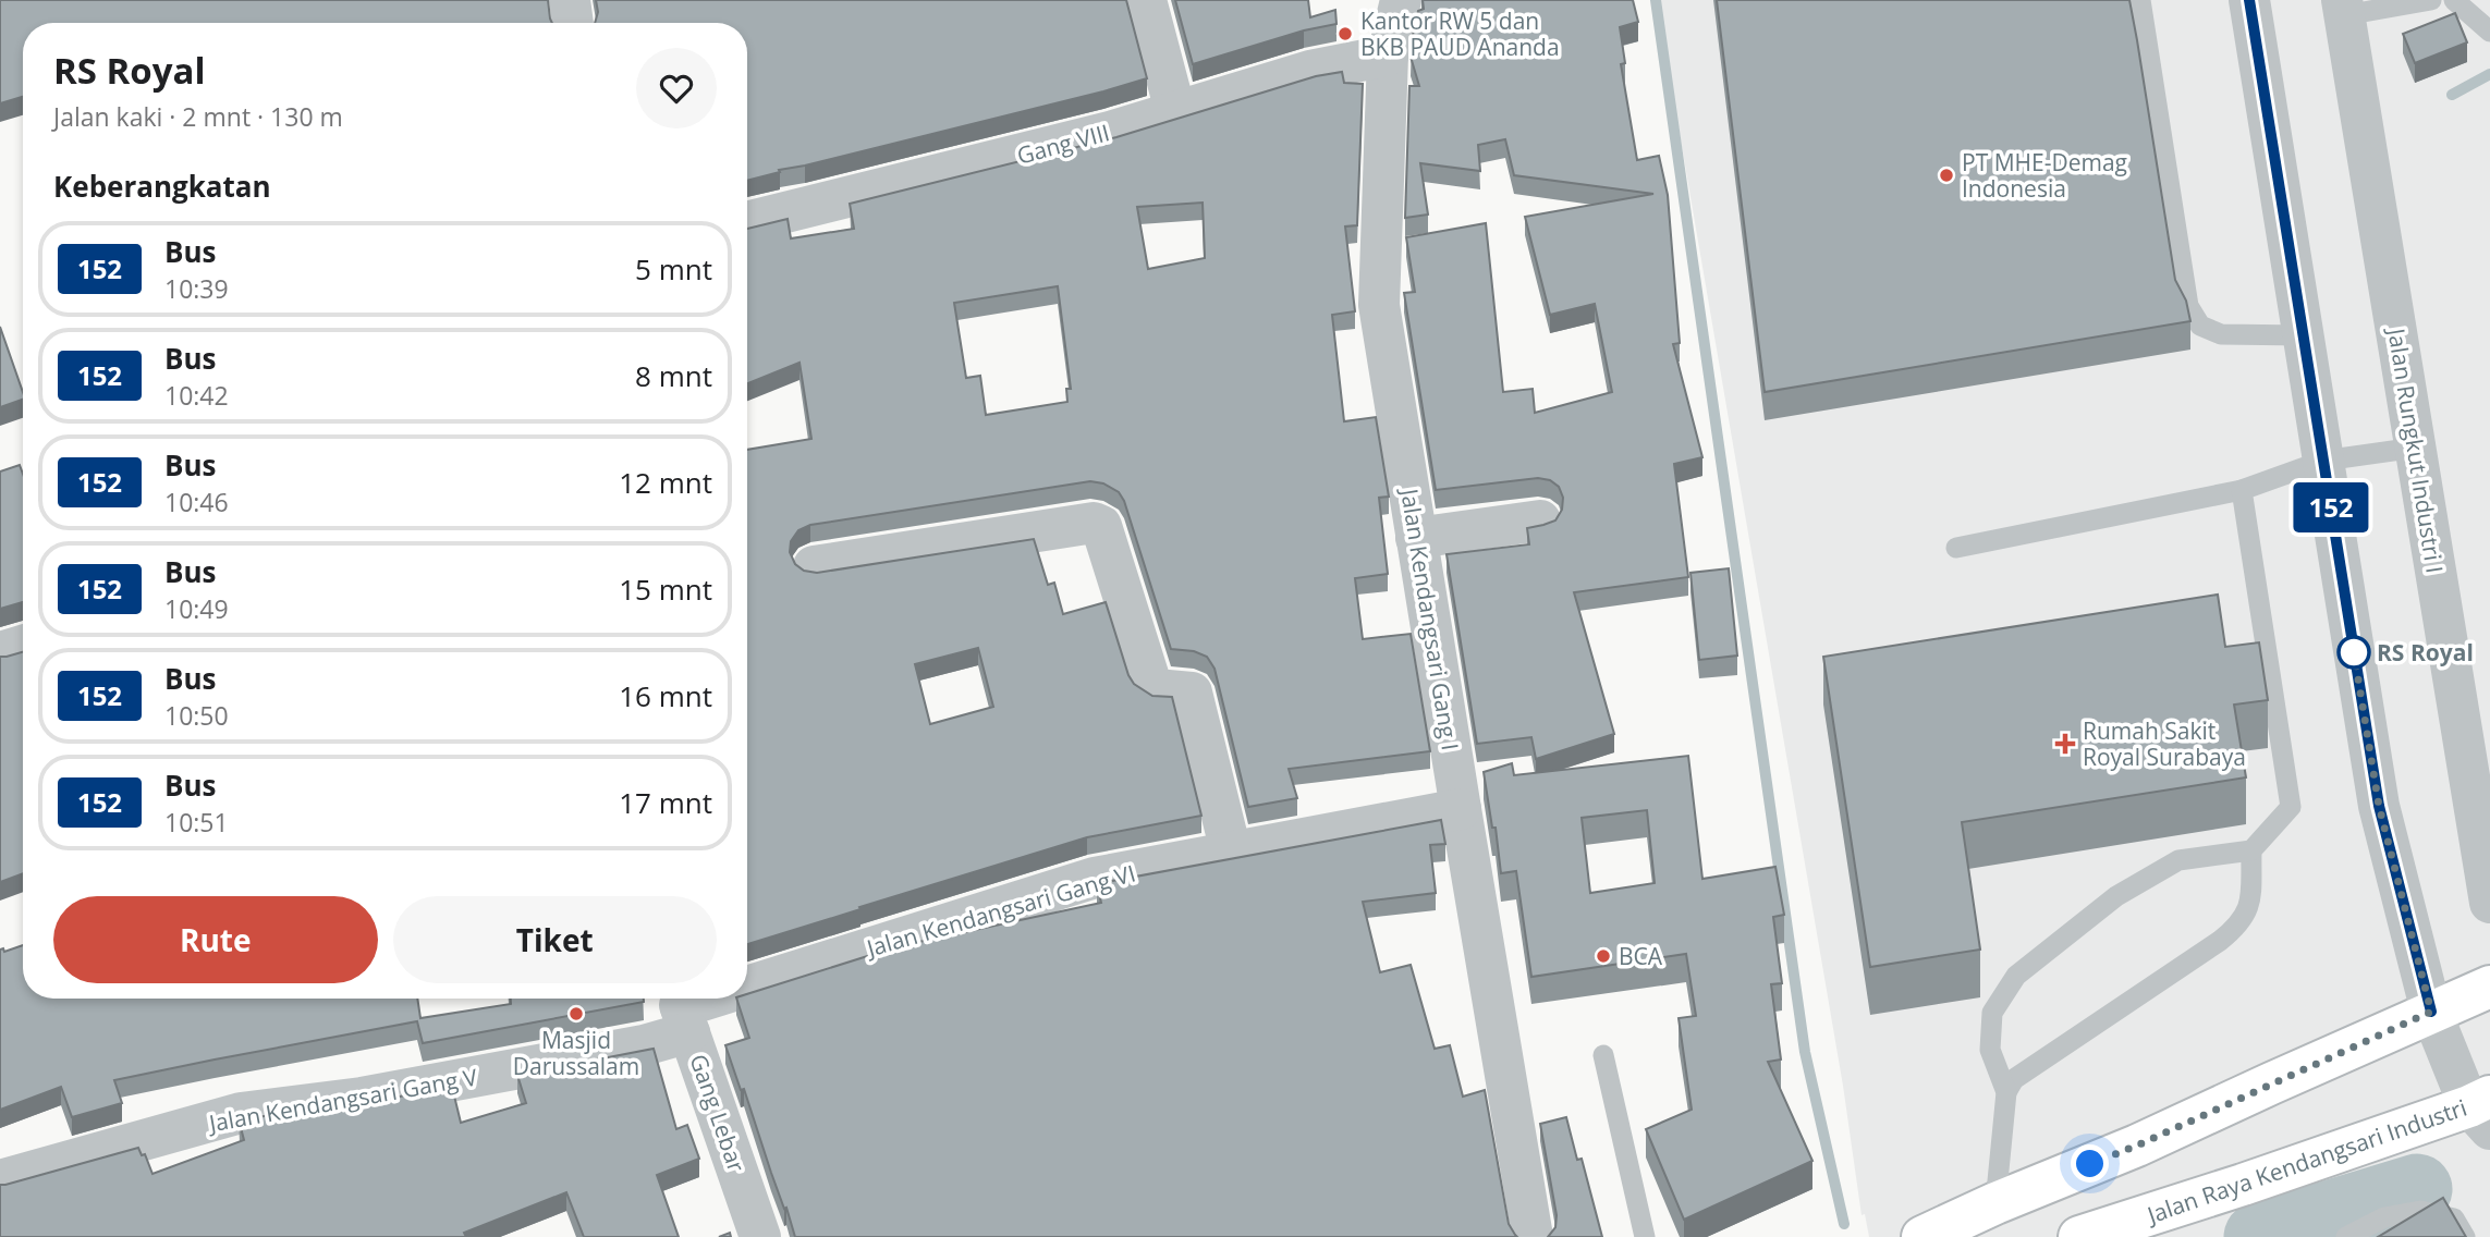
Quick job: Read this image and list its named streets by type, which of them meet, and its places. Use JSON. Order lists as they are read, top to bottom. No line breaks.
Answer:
{"streets":{"main road":["Jalan Raya Kendangsari Industri"],"street":["Gang VIII","Jalan Rungkut Industri I","Jalan Kendangsari Gang I","Jalan Kendangsari Gang VI","Jalan Kendangsari Gang V","Gang Lebar"]},"crossings":[["Gang VIII","Jalan Kendangsari Gang I"],["Jalan Kendangsari Gang I","Jalan Kendangsari Gang VI"],["Jalan Kendangsari Gang VI","Jalan Kendangsari Gang V"],["Jalan Kendangsari Gang VI","Gang Lebar"],["Jalan Kendangsari Gang V","Gang Lebar"]],"places":{"other":["Kantor RW 5 dan BKB PAUD Ananda","PT MHE-Demag Indonesia","RS Royal","BCA","Masjid Darussalam"],"health":["Rumah Sakit Royal Surabaya"]},"lines":["bus line 152"],"page":{"on_map":"152","heading":[["RS Royal","Jalan kaki · 2 mnt · 130 m"],"Keberangkatan"],"list":[{"mark":"152","name":"Bus","note":"10:39","value":"5 mnt"},{"mark":"152","name":"Bus","note":"10:42","value":"8 mnt"},{"mark":"152","name":"Bus","note":"10:46","value":"12 mnt"},{"mark":"152","name":"Bus","note":"10:49","value":"15 mnt"},{"mark":"152","name":"Bus","note":"10:50","value":"16 mnt"},{"mark":"152","name":"Bus","note":"10:51","value":"17 mnt"}],"buttons":["Rute","Tiket"]}}
